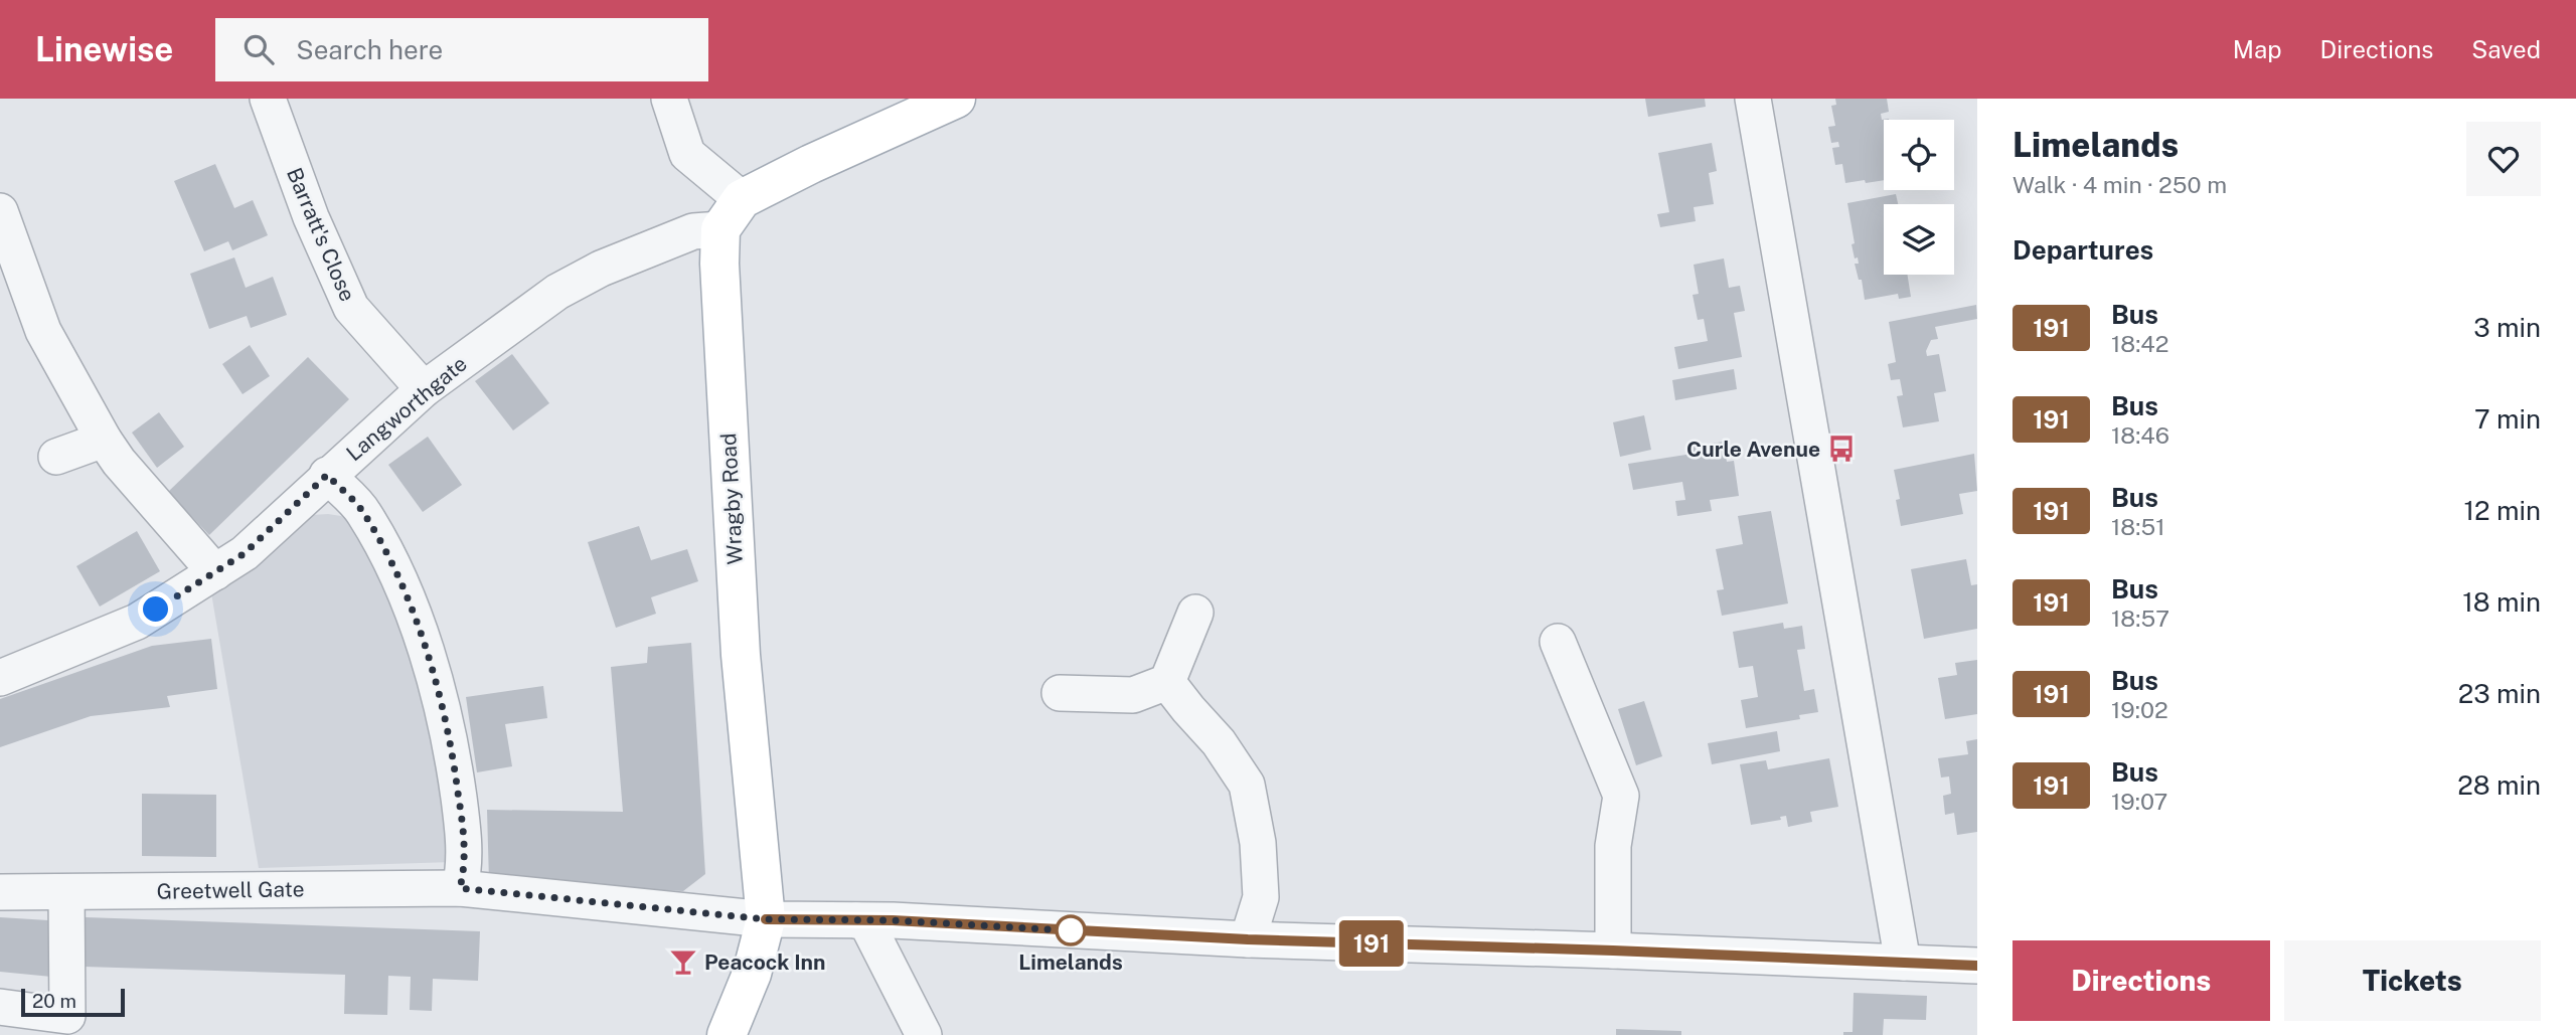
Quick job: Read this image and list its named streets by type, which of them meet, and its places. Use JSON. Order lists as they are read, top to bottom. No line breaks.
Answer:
{"streets":{"main road":["Wragby Road"],"street":["Barratt's Close","Langworthgate","Greetwell Gate"]},"crossings":[["Barratt's Close","Langworthgate"],["Langworthgate","Wragby Road"],["Wragby Road","Greetwell Gate"]],"places":{"bus stop":["Curle Avenue"],"other":["Limelands"],"bar":["Peacock Inn"]},"lines":["bus line 191"],"scale_bar":"20 m","page":{"header":"Linewise","search":"Search here","nav":["Map","Directions","Saved"],"on_map":"191","heading":[["Limelands","Walk · 4 min · 250 m"],"Departures"],"list":[{"mark":"191","name":"Bus","note":"18:42","value":"3 min"},{"mark":"191","name":"Bus","note":"18:46","value":"7 min"},{"mark":"191","name":"Bus","note":"18:51","value":"12 min"},{"mark":"191","name":"Bus","note":"18:57","value":"18 min"},{"mark":"191","name":"Bus","note":"19:02","value":"23 min"},{"mark":"191","name":"Bus","note":"19:07","value":"28 min"}],"buttons":["Directions","Tickets"],"scale":"20 m"}}
